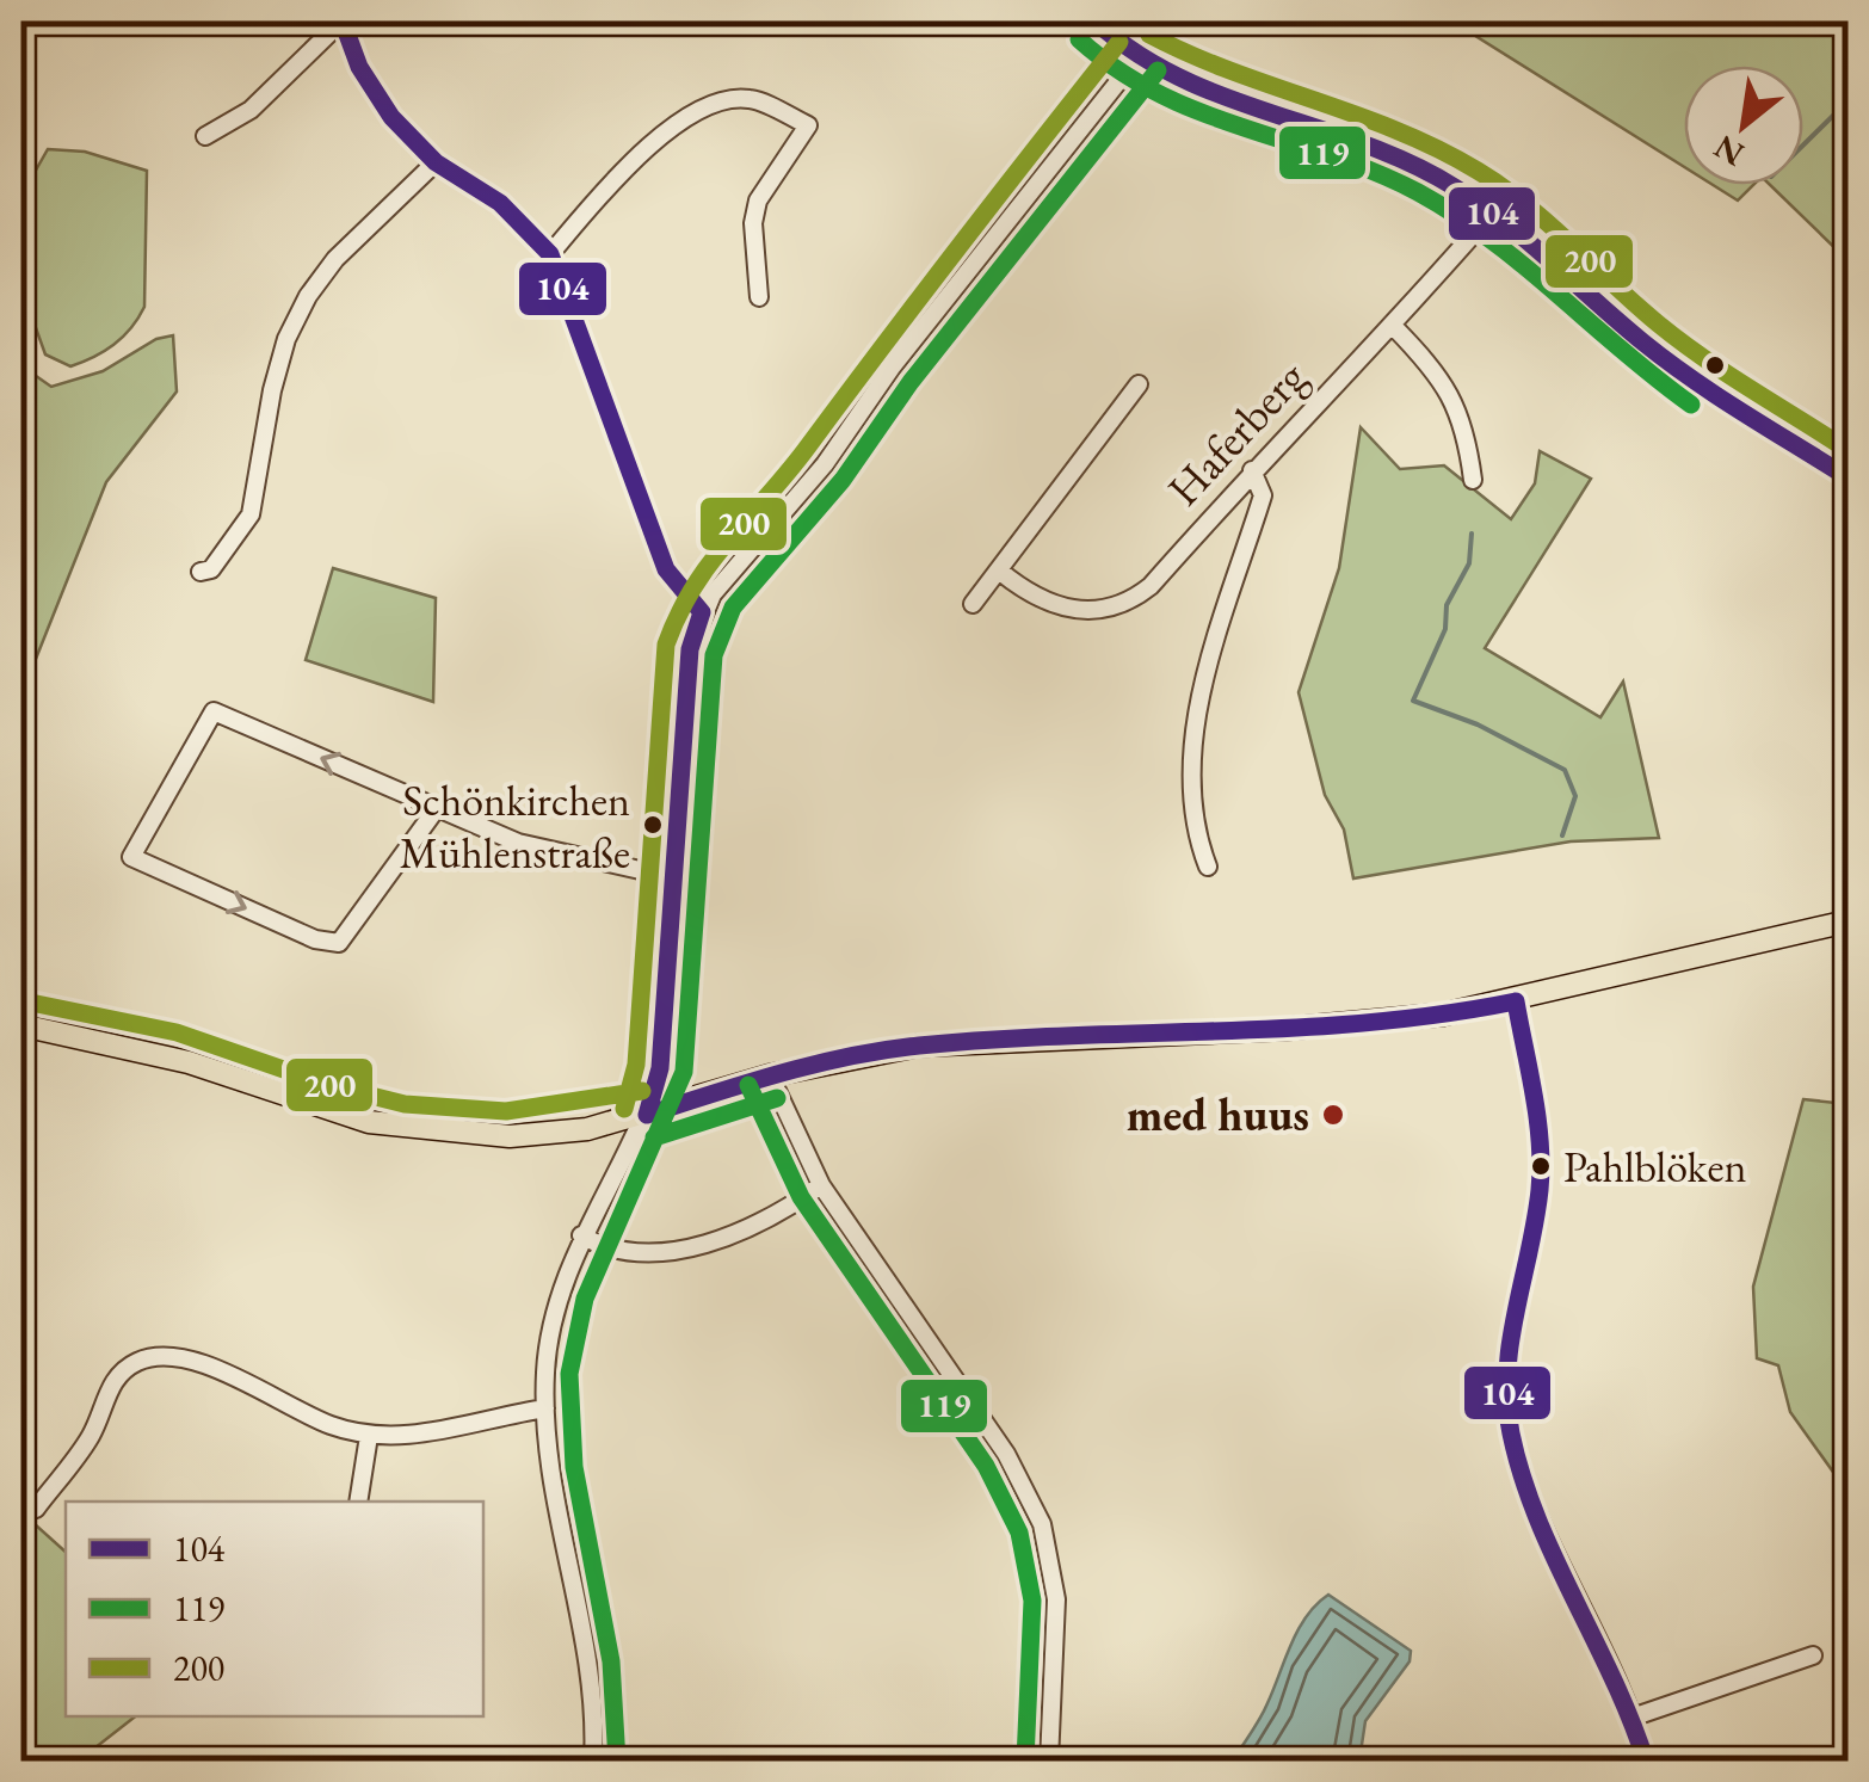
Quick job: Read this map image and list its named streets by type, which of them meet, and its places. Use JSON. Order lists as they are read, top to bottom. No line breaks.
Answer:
{"streets":{"street":["Haferberg"]},"places":["Schönkirchen Mühlenstraße","med huus","Pahlblöken"],"lines":["transit line 104","transit line 200","transit line 119"],"legend":["104","119","200"],"north":"bottom left"}
